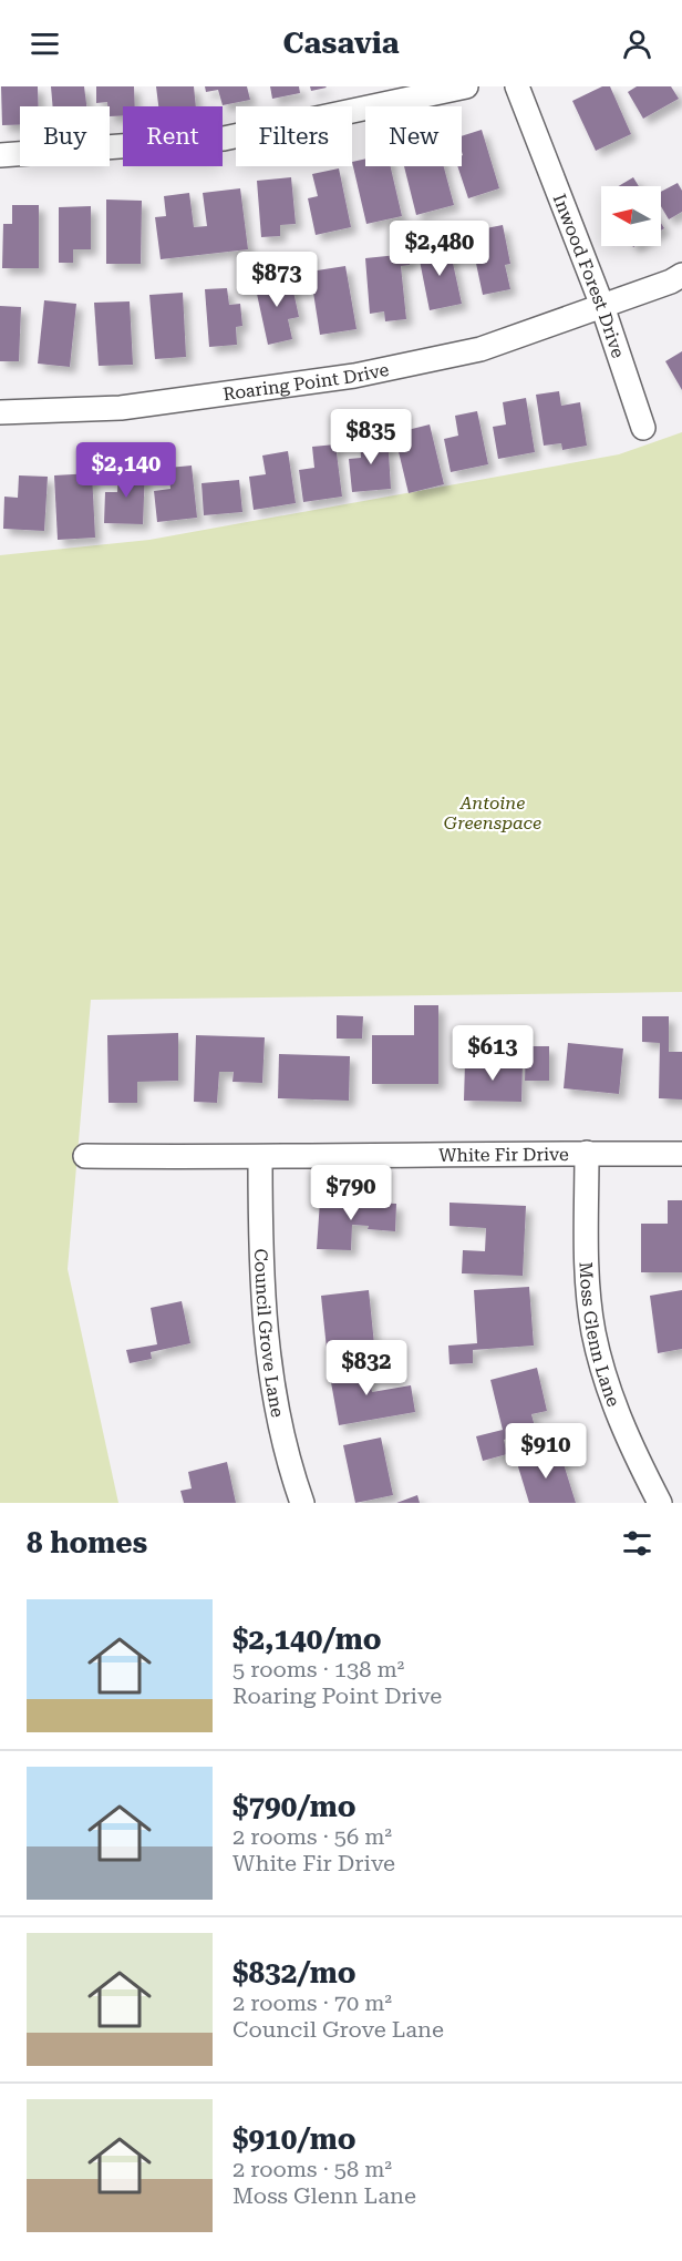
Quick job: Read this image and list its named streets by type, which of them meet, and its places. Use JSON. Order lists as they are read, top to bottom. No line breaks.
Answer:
{"streets":{"street":["Inwood Forest Drive","Roaring Point Drive","White Fir Drive","Council Grove Lane","Moss Glenn Lane"]},"crossings":[["Inwood Forest Drive","Roaring Point Drive"],["White Fir Drive","Council Grove Lane"],["White Fir Drive","Moss Glenn Lane"]],"parks":["Antoine Greenspace"],"north":"left","page":{"header":"Casavia","chip":["Buy","Rent","Filters","New"],"price":["$2,480","$873","$835","$2,140","$613","$790","$832","$910"],"heading":"8 homes","list":[{"name":"$2,140/mo","note":"5 rooms · 138 m² · Roaring Point Drive"},{"name":"$790/mo","note":"2 rooms · 56 m² · White Fir Drive"},{"name":"$832/mo","note":"2 rooms · 70 m² · Council Grove Lane"},{"name":"$910/mo","note":"2 rooms · 58 m² · Moss Glenn Lane"}]}}
